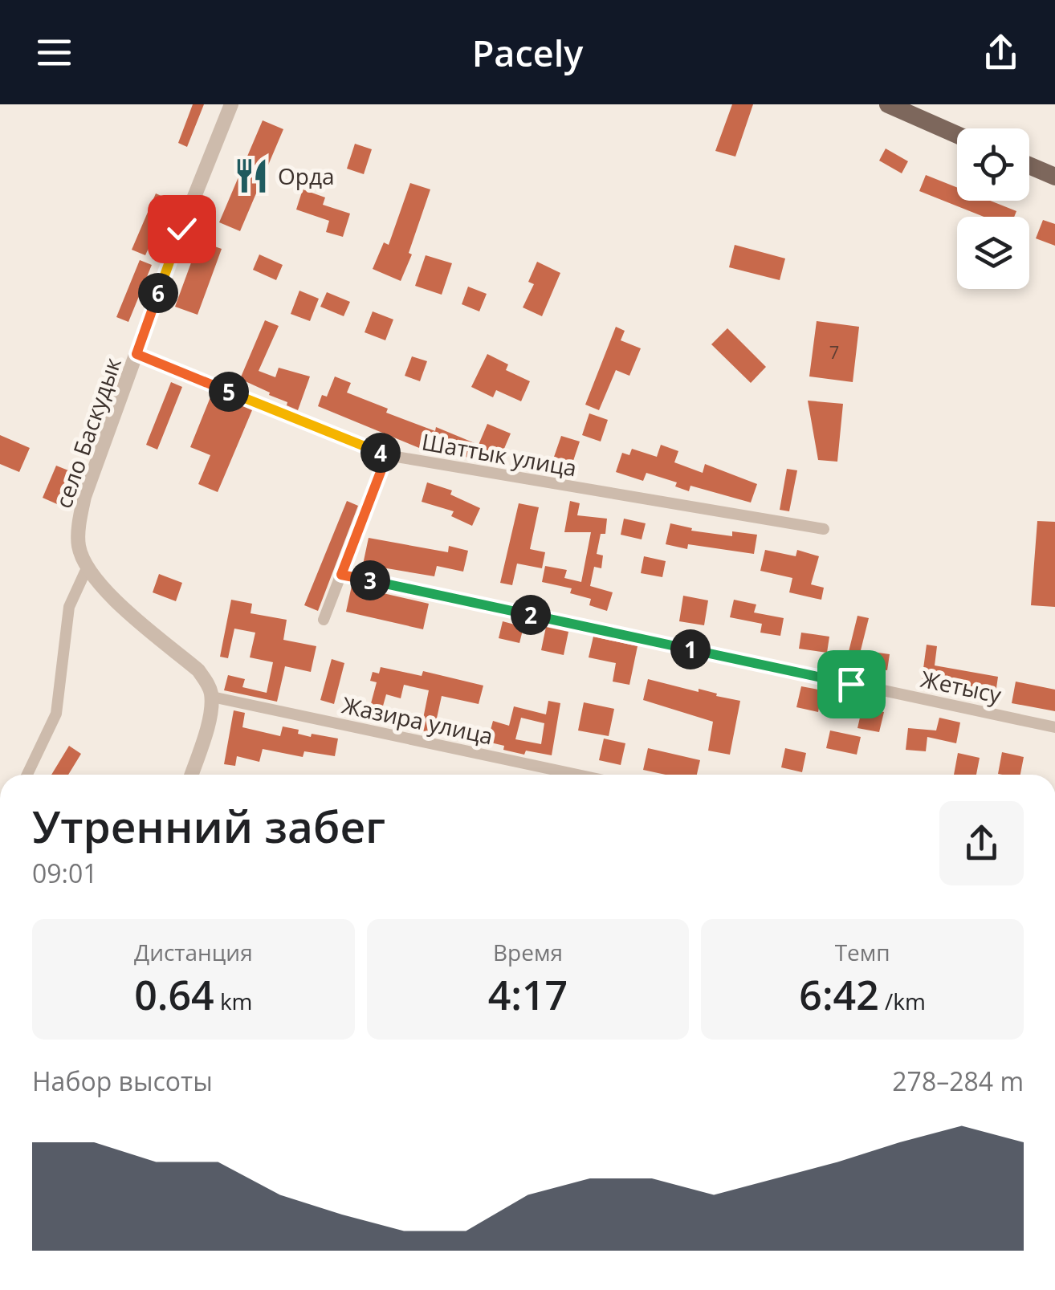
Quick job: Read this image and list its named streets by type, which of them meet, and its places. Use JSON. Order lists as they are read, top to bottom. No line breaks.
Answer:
{"streets":{"street":["село Баскудык","Шаттык улица","Жетысу","Жазира улица"]},"crossings":[["село Баскудык","Шаттык улица"]],"places":{"restaurant":["Орда"]},"house_numbers":["7"],"page":{"header":"Pacely","pins":["6","5","4","3","2","1"],"heading":["Утренний забег","09:01"],"stats":[["Дистанция","0.64 km"],["Время","4:17"],["Темп","6:42 /km"]],"chart":["Набор высоты","278–284 m"]}}
